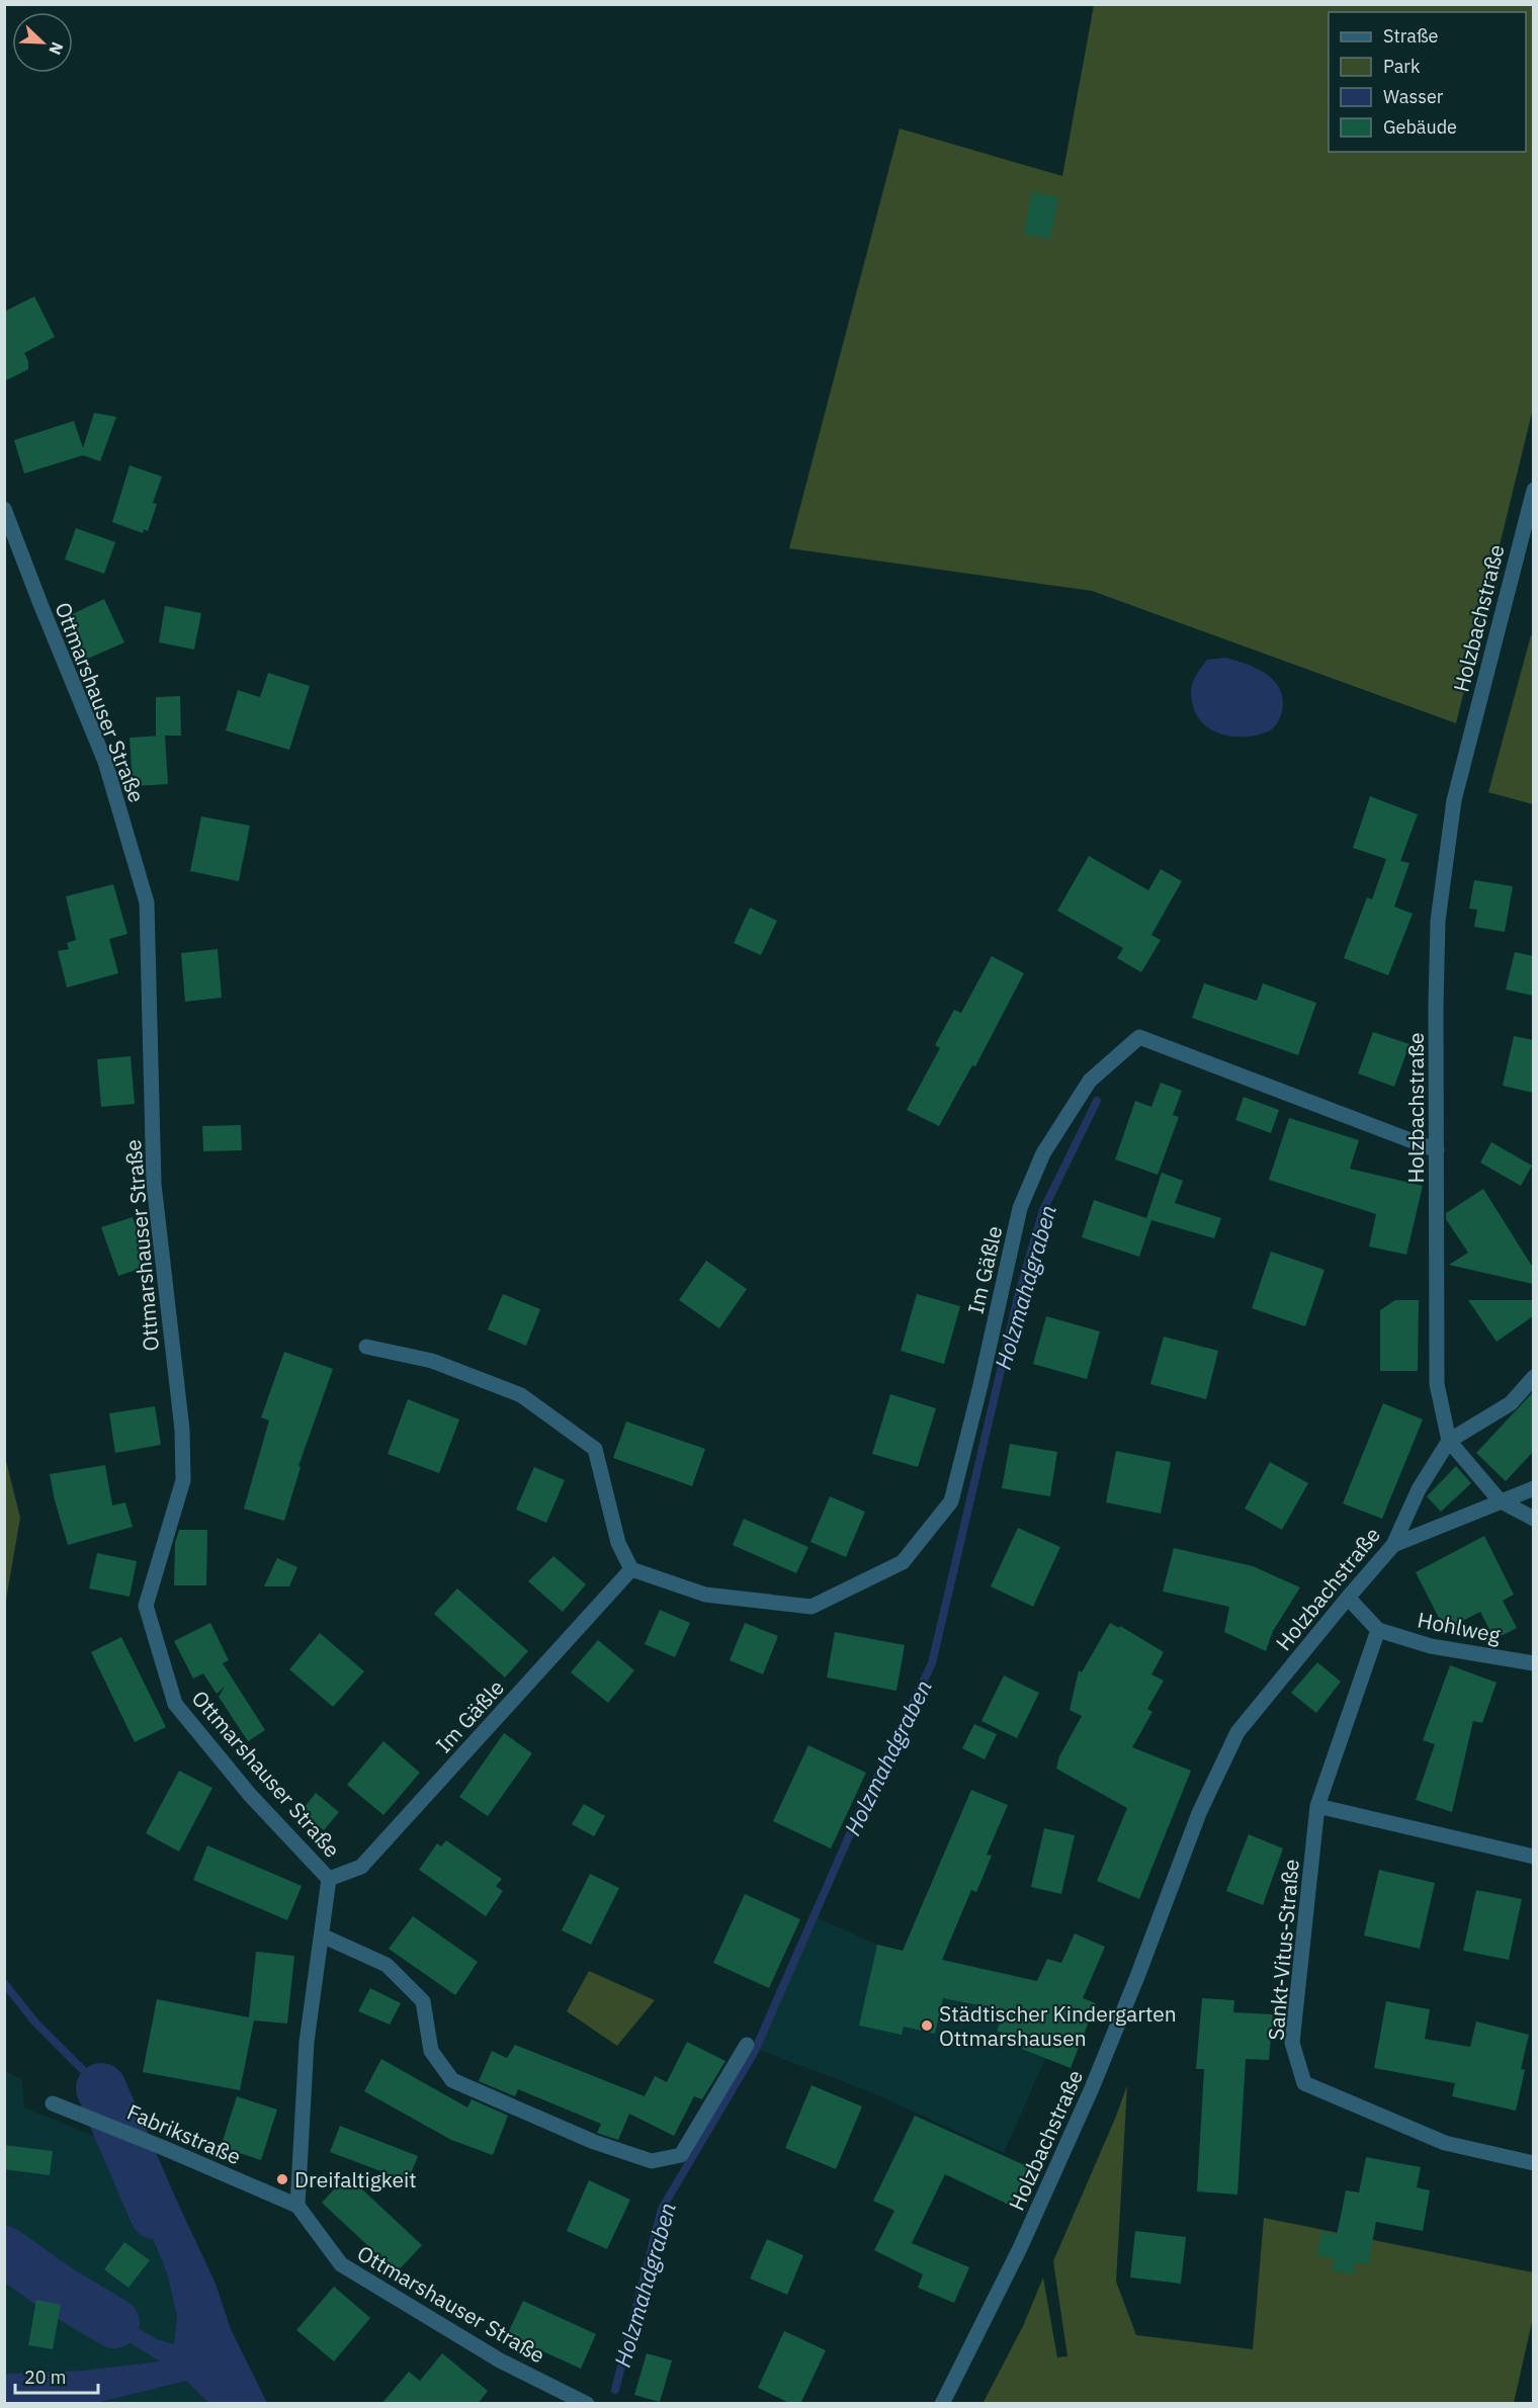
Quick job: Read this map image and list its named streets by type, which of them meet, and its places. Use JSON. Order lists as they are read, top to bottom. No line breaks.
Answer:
{"streets":{"street":["Holzbachstraße","Ottmarshauser Straße","Im Gäßle","Hohlweg","Sankt-Vitus-Straße","Fabrikstraße"]},"crossings":[["Holzbachstraße","Im Gäßle"],["Ottmarshauser Straße","Im Gäßle"],["Ottmarshauser Straße","Fabrikstraße"],["Hohlweg","Sankt-Vitus-Straße"]],"water":["Holzmahdgraben"],"places":["Städtischer Kindergarten Ottmarshausen","Dreifaltigkeit"],"legend":["Straße","Park","Wasser","Gebäude"],"scale_bar":"20 m","north":"bottom right"}
